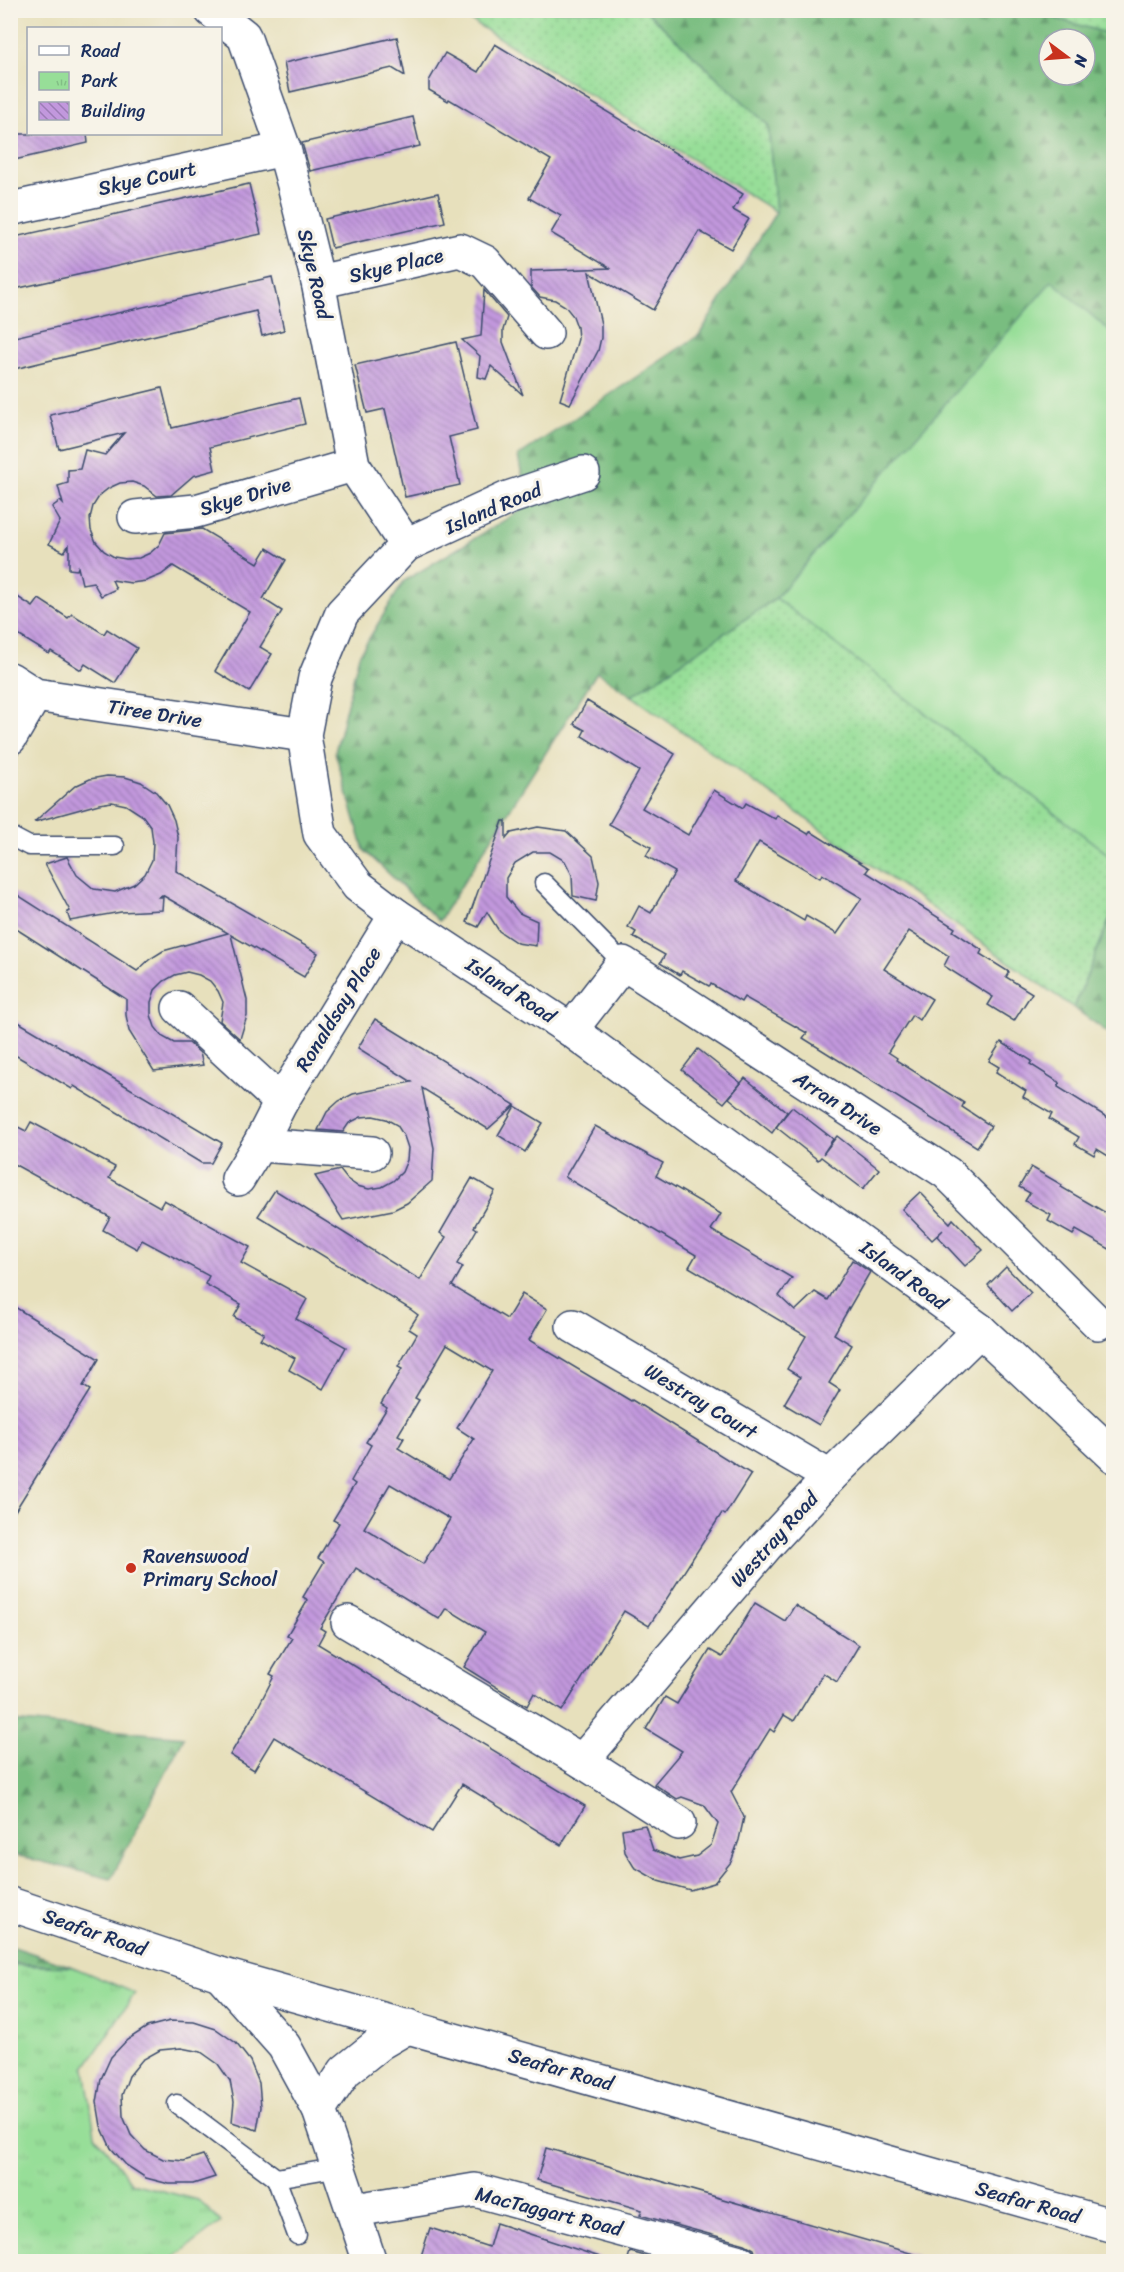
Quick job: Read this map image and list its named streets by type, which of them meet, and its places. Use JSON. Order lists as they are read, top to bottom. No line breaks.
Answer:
{"streets":{"street":["Skye Court","Skye Place","Skye Road","Skye Drive","Island Road","Tiree Drive","Ronaldsay Place","Arran Drive","Westray Court","Westray Road","Seafar Road","MacTaggart Road"]},"crossings":[["Skye Court","Skye Road"],["Skye Place","Skye Road"],["Skye Road","Skye Drive"],["Skye Road","Island Road"],["Island Road","Tiree Drive"],["Island Road","Ronaldsay Place"],["Island Road","Westray Road"],["Westray Court","Westray Road"]],"places":["Ravenswood Primary School"],"legend":["Road","Park","Building"],"north":"right"}
